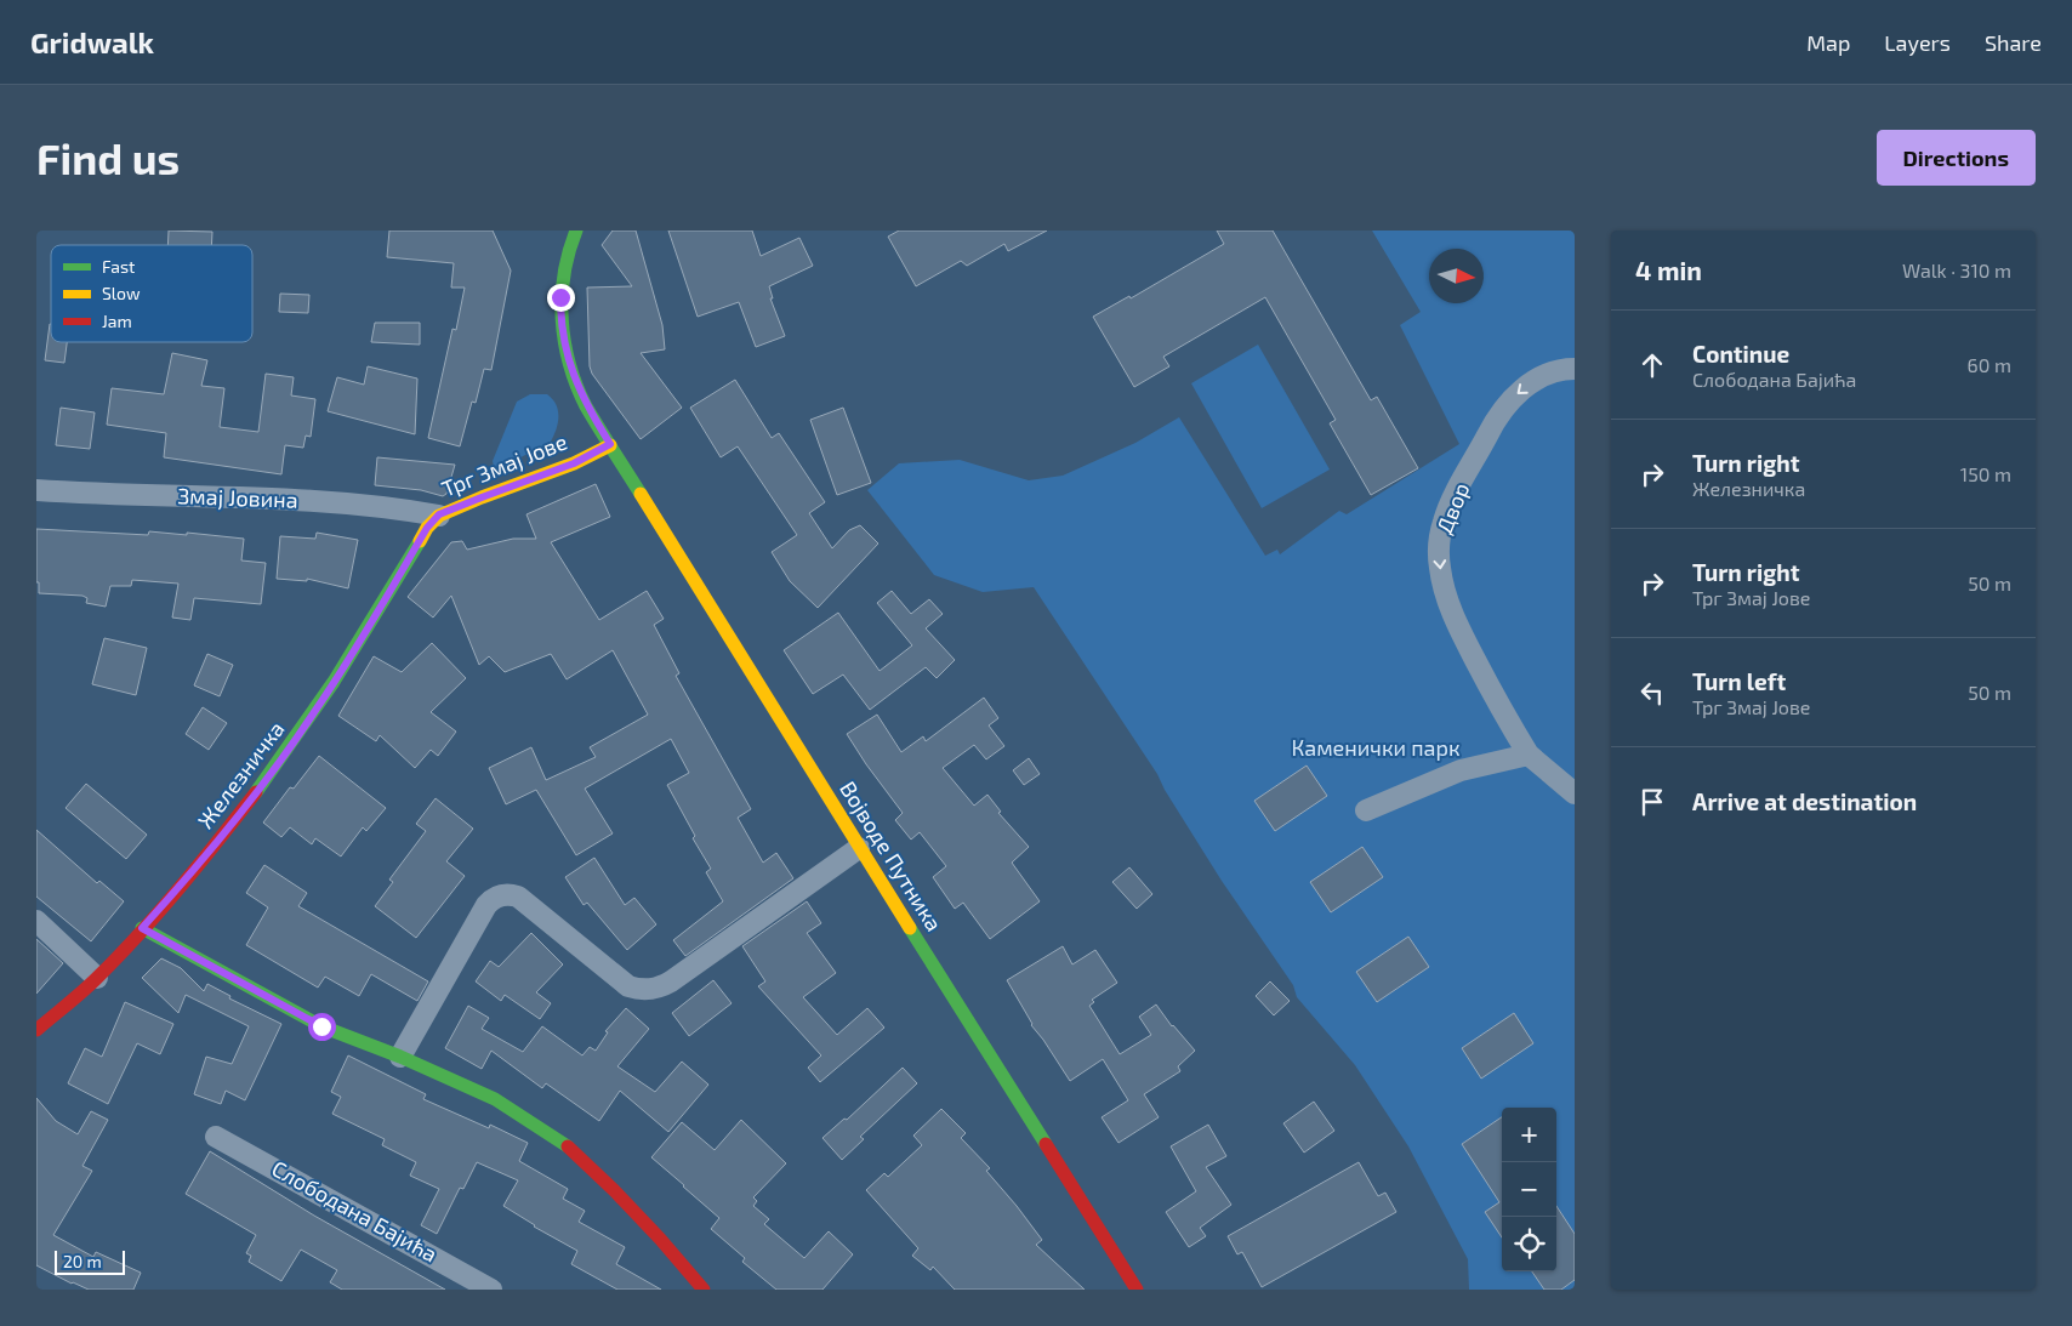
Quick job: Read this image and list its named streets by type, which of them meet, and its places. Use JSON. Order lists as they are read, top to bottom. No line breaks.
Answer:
{"streets":{"street":["Трг Змај Јове","Змај Јовина","Двор","Железничка","Војводе Путника","Слободана Бајића"]},"crossings":[["Трг Змај Јове","Змај Јовина"],["Трг Змај Јове","Железничка"],["Трг Змај Јове","Војводе Путника"],["Змај Јовина","Железничка"]],"one_way":["Двор"],"parks":["Каменички парк"],"legend":["Fast","Slow","Jam"],"scale_bar":"20 m","north":"right","page":{"header":"Gridwalk","nav":["Map","Layers","Share"],"buttons":"Directions","title":"Find us","heading":["4 min","Walk · 310 m"],"list":[["Continue","Слободана Бајића","60 m"],["Turn right","Железничка","150 m"],["Turn right","Трг Змај Јове","50 m"],["Turn left","Трг Змај Јове","50 m"],"Arrive at destination"],"map_buttons":["+","−"],"scale":"20 m"}}
